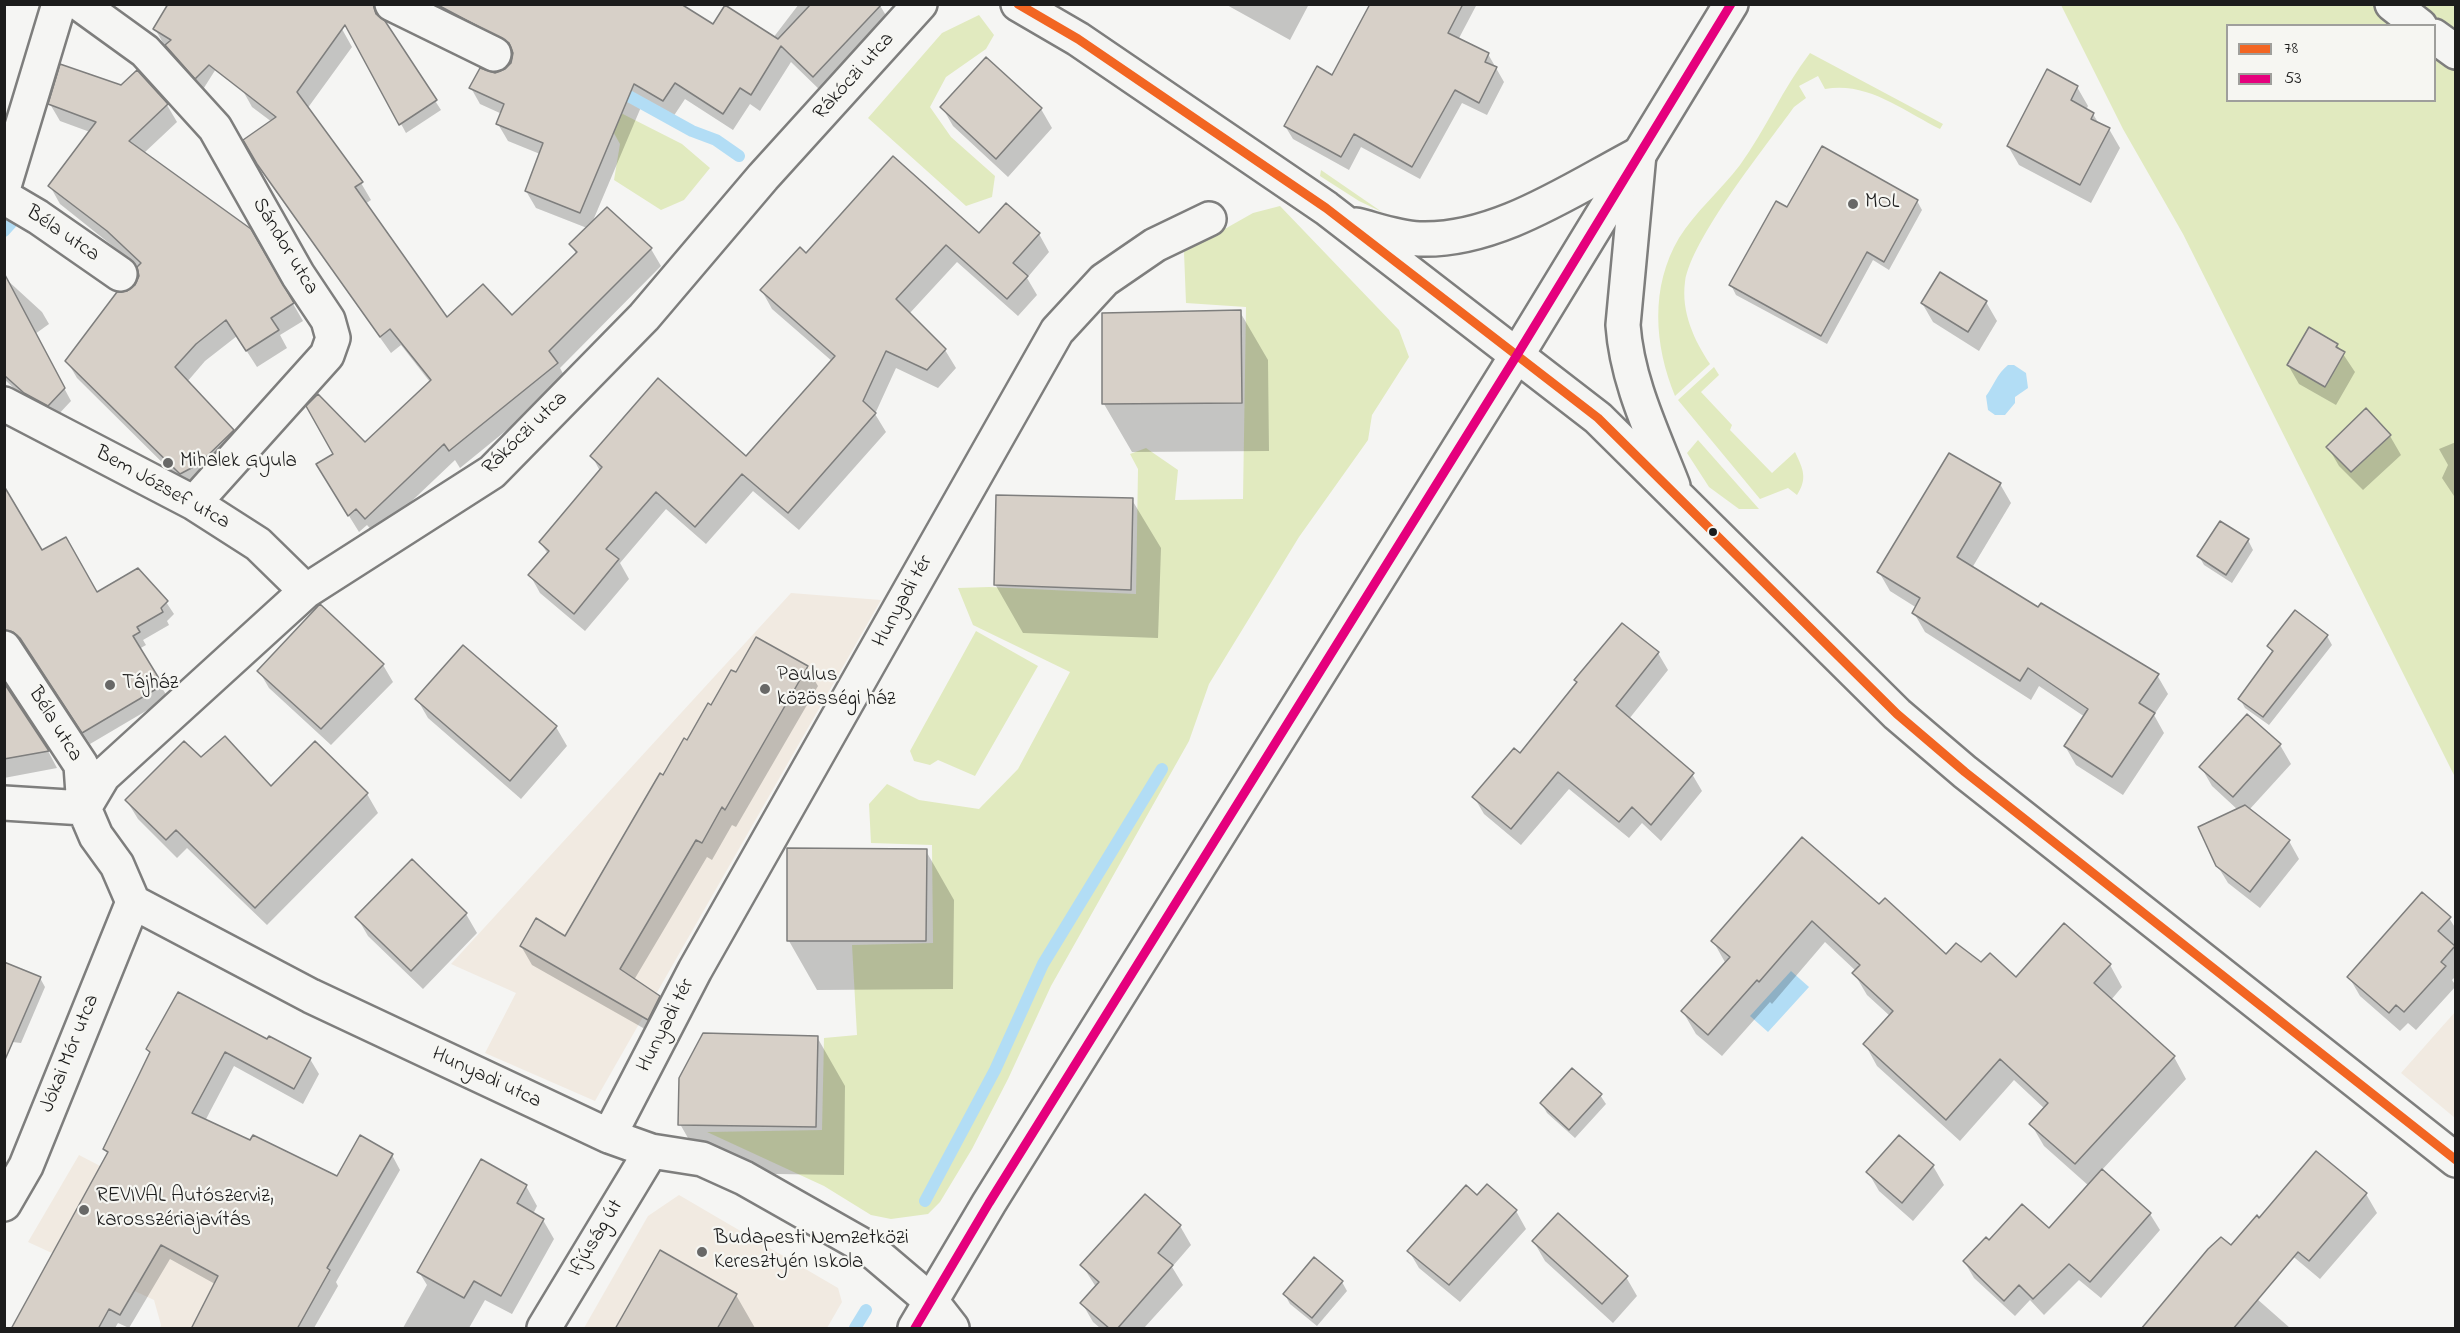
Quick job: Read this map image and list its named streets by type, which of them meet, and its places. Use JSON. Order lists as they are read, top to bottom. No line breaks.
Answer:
{"streets":{"street":["Rákóczi utca","Béla utca","Sándor utca","Bem József utca","Hunyadi tér","Jókai Mór utca","Hunyadi utca","Ifjúság út"]},"crossings":[["Rákóczi utca","Béla utca"],["Rákóczi utca","Bem József utca"],["Sándor utca","Bem József utca"],["Hunyadi tér","Hunyadi utca"],["Jókai Mór utca","Hunyadi utca"],["Hunyadi utca","Ifjúság út"]],"places":["MOL","Mihalek Gyula","Tájház","Paulus közösségi ház","REVIVAL Autószerviz, karosszériajavítás","Budapesti Nemzetközi Keresztyén Iskola"],"lines":["transit line 78","transit line 53"],"legend":["78","53"]}
